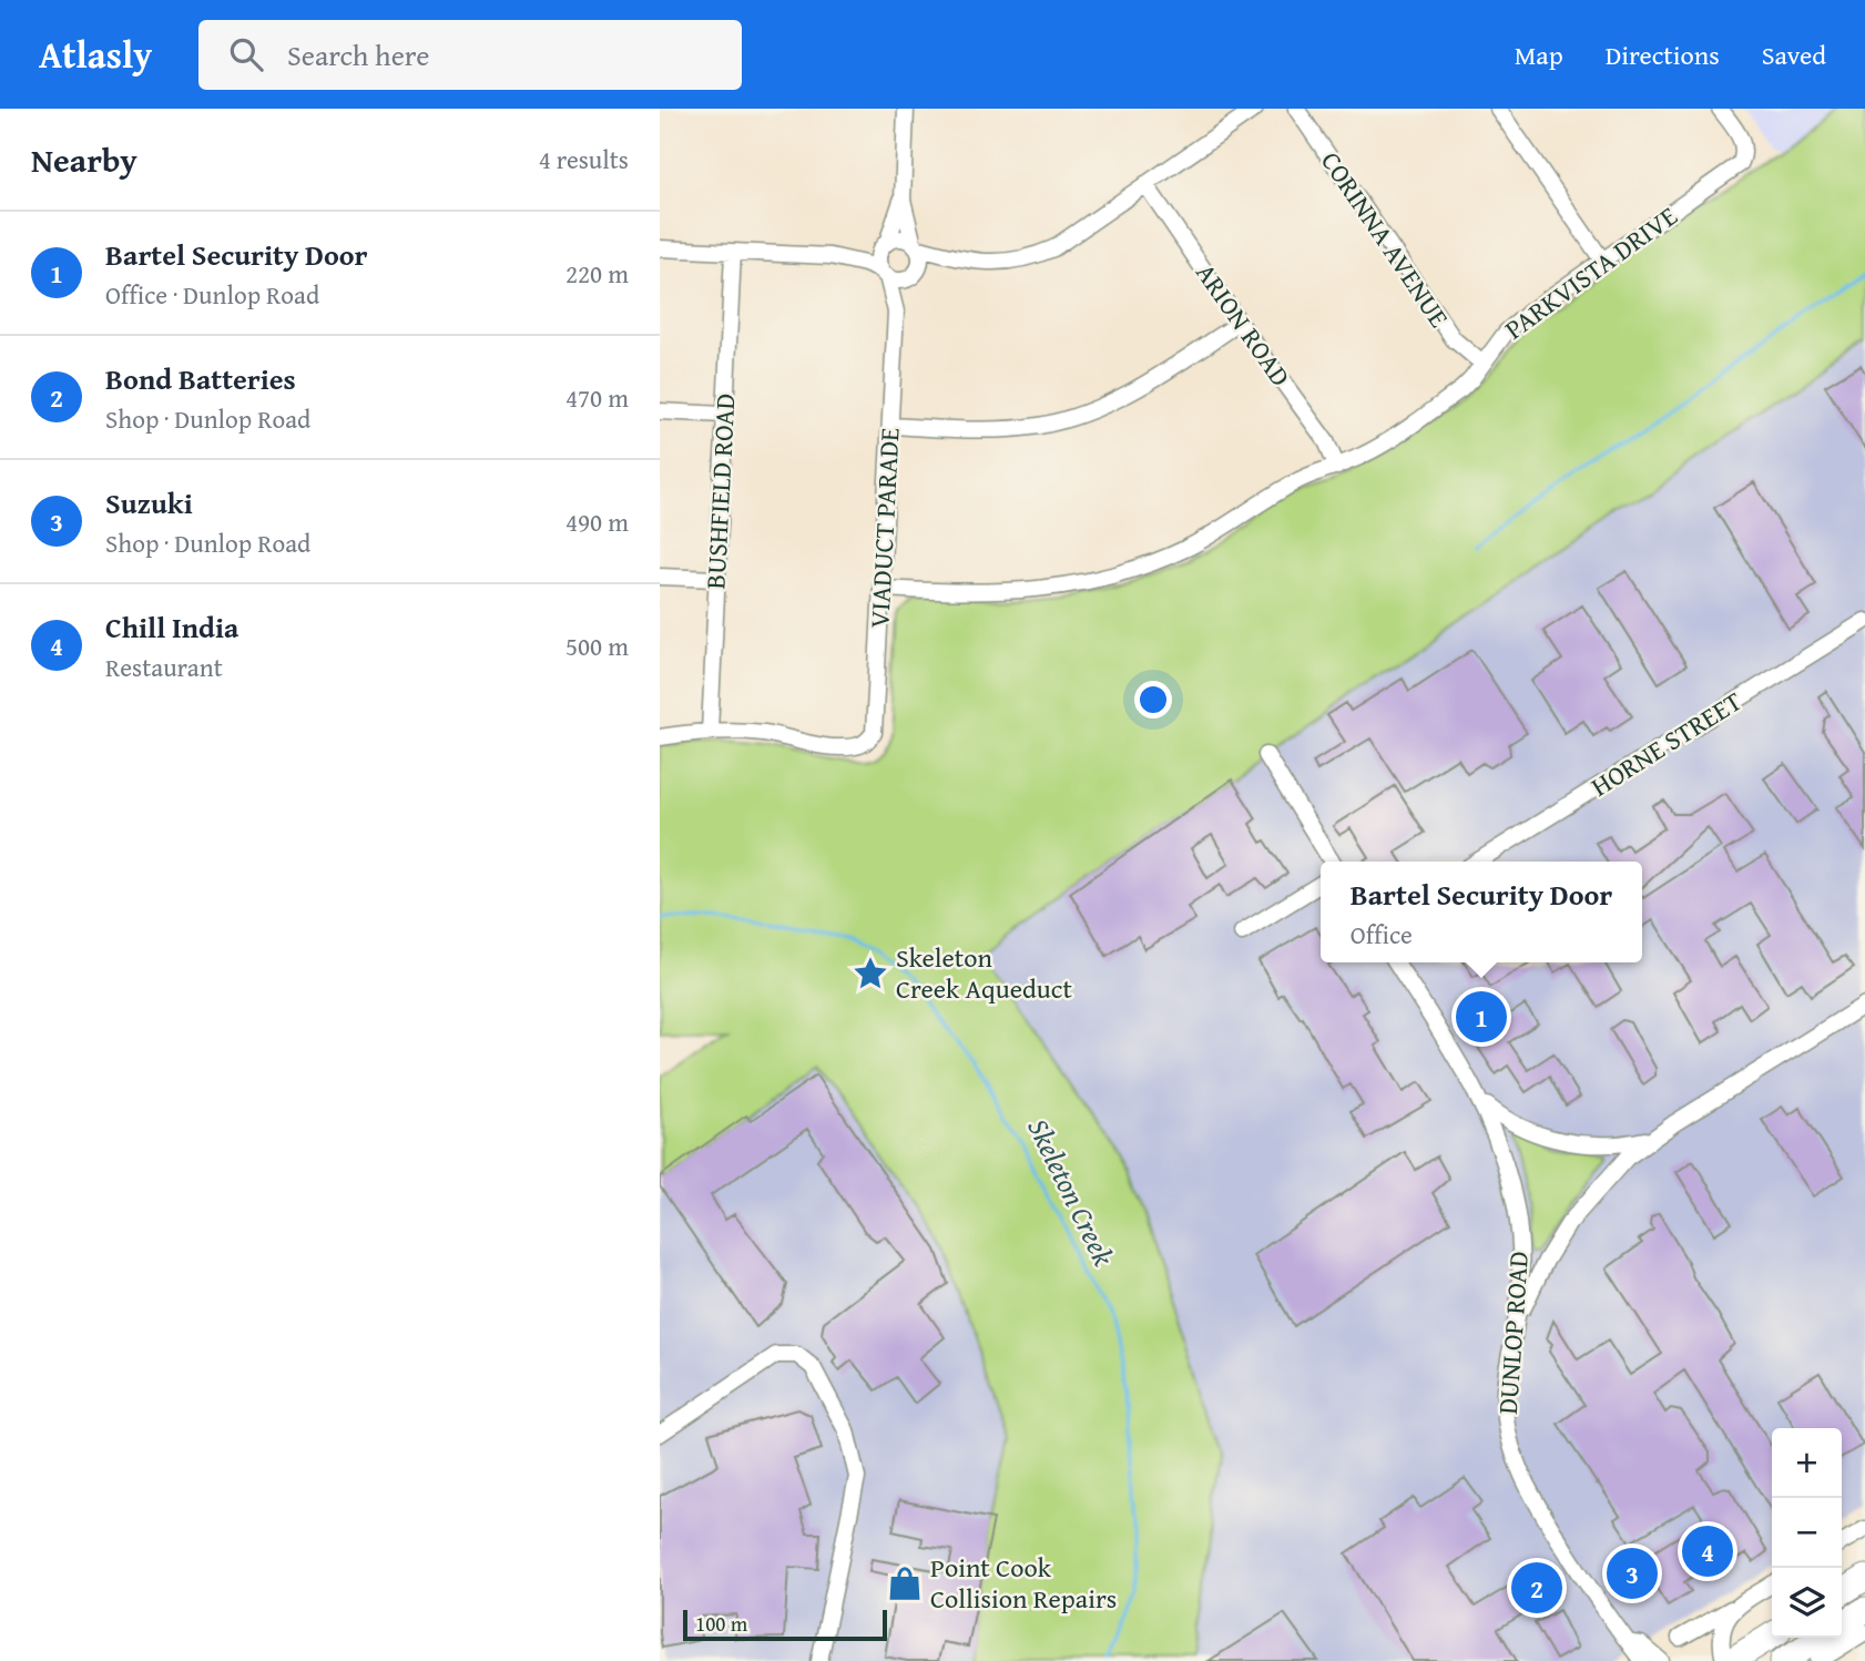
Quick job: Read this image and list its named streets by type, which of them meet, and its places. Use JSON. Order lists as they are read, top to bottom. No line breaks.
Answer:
{"streets":{"street":["CORINNA AVENUE","PARKVISTA DRIVE","ARION ROAD","BUSHFIELD ROAD","VIADUCT PARADE","HORNE STREET","DUNLOP ROAD"]},"crossings":[["CORINNA AVENUE","PARKVISTA DRIVE"],["PARKVISTA DRIVE","ARION ROAD"],["PARKVISTA DRIVE","VIADUCT PARADE"],["BUSHFIELD ROAD","VIADUCT PARADE"]],"water":["Skeleton Creek"],"places":{"place":["Skeleton Creek Aqueduct"],"shop":["Point Cook Collision Repairs"]},"scale_bar":"100 m","page":{"header":"Atlasly","search":"Search here","nav":["Map","Directions","Saved"],"heading":["Nearby","4 results"],"list":[{"mark":"1","name":"Bartel Security Door","note":"Office · Dunlop Road","value":"220 m"},{"mark":"2","name":"Bond Batteries","note":"Shop · Dunlop Road","value":"470 m"},{"mark":"3","name":"Suzuki","note":"Shop · Dunlop Road","value":"490 m"},{"mark":"4","name":"Chill India","note":"Restaurant","value":"500 m"}],"popup":["Bartel Security Door","Office"],"pins":["1","4","3","2"],"map_buttons":["+","−"],"scale":"100 m"}}
